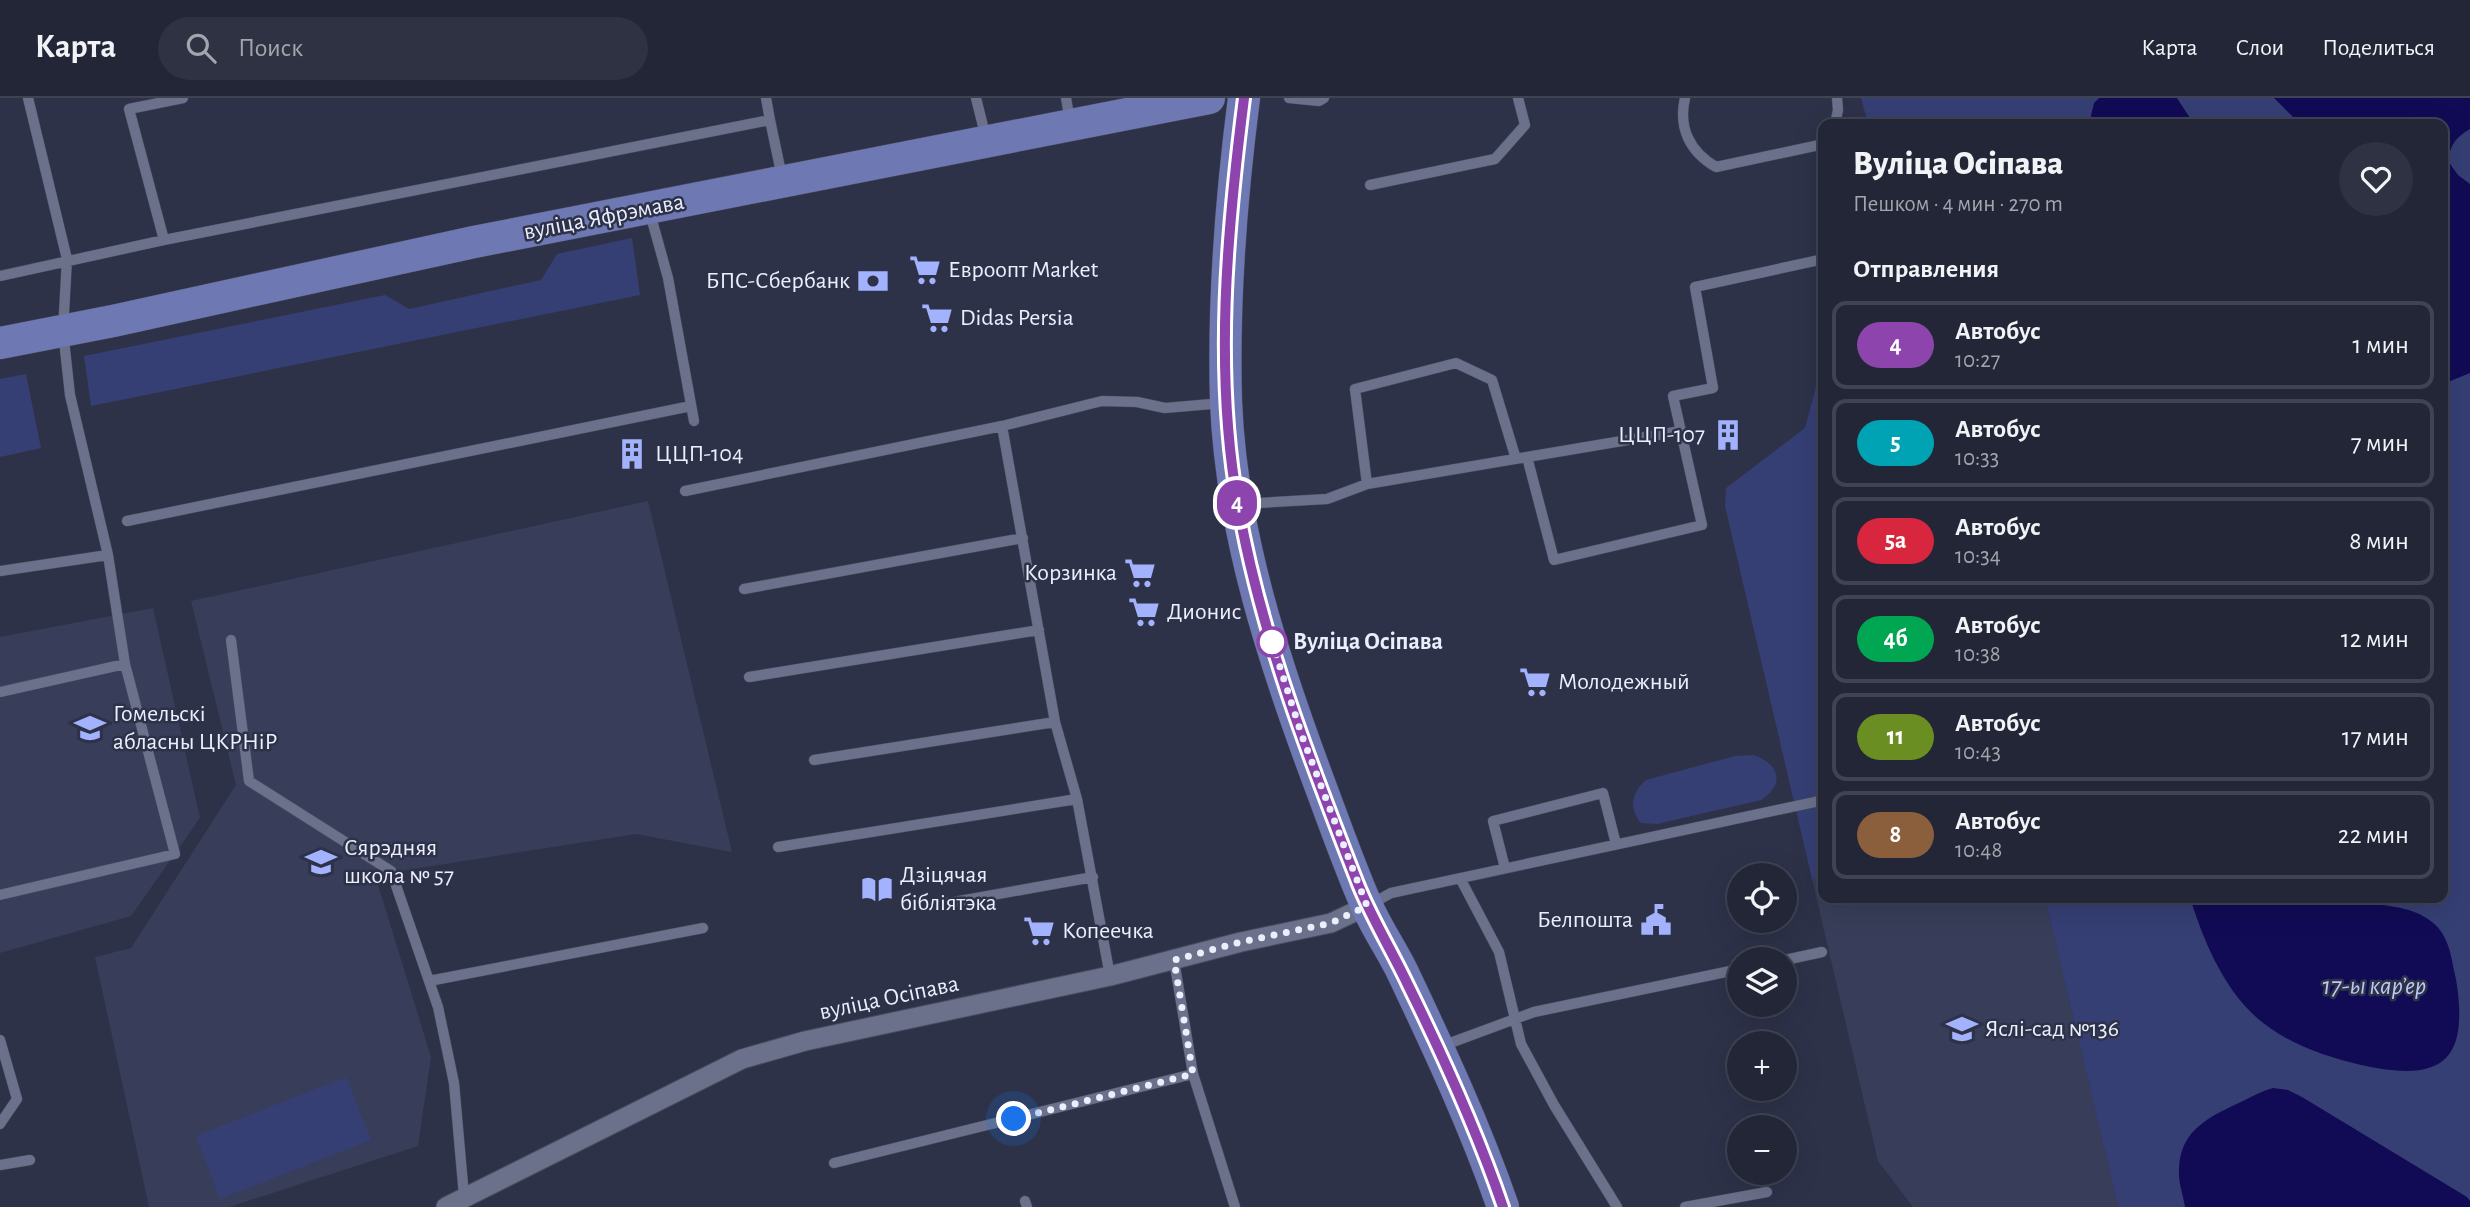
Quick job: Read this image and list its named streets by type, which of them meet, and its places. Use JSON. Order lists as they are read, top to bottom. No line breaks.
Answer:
{"streets":{"main road":["вуліца Яфрэмава"],"street":["вуліца Осіпава"]},"water":["17-ы кар’ер"],"places":{"supermarket":["Евроопт Market","Didas Persia","Корзинка","Дионис","Молодежный","Копеечка"],"bank":["БПС-Сбербанк"],"building":["ЦЦП-107","ЦЦП-104"],"other":["Вуліца Осіпава"],"school or university":["Гомельскі абласны ЦКРНіР","Сярэдняя школа № 57","Яслі-сад №136"],"library":["Дзіцячая бібліятэка"],"public building":["Белпошта"]},"lines":["bus line 4"],"page":{"header":"Карта","search":"Поиск","nav":["Карта","Слои","Поделиться"],"on_map":"4","heading":[["Вуліца Осіпава","Пешком · 4 мин · 270 m"],"Отправления"],"list":[{"mark":"4","name":"Автобус","note":"10:27","value":"1 мин"},{"mark":"5","name":"Автобус","note":"10:33","value":"7 мин"},{"mark":"5а","name":"Автобус","note":"10:34","value":"8 мин"},{"mark":"4б","name":"Автобус","note":"10:38","value":"12 мин"},{"mark":"11","name":"Автобус","note":"10:43","value":"17 мин"},{"mark":"8","name":"Автобус","note":"10:48","value":"22 мин"}],"map_buttons":["+","−"]}}
